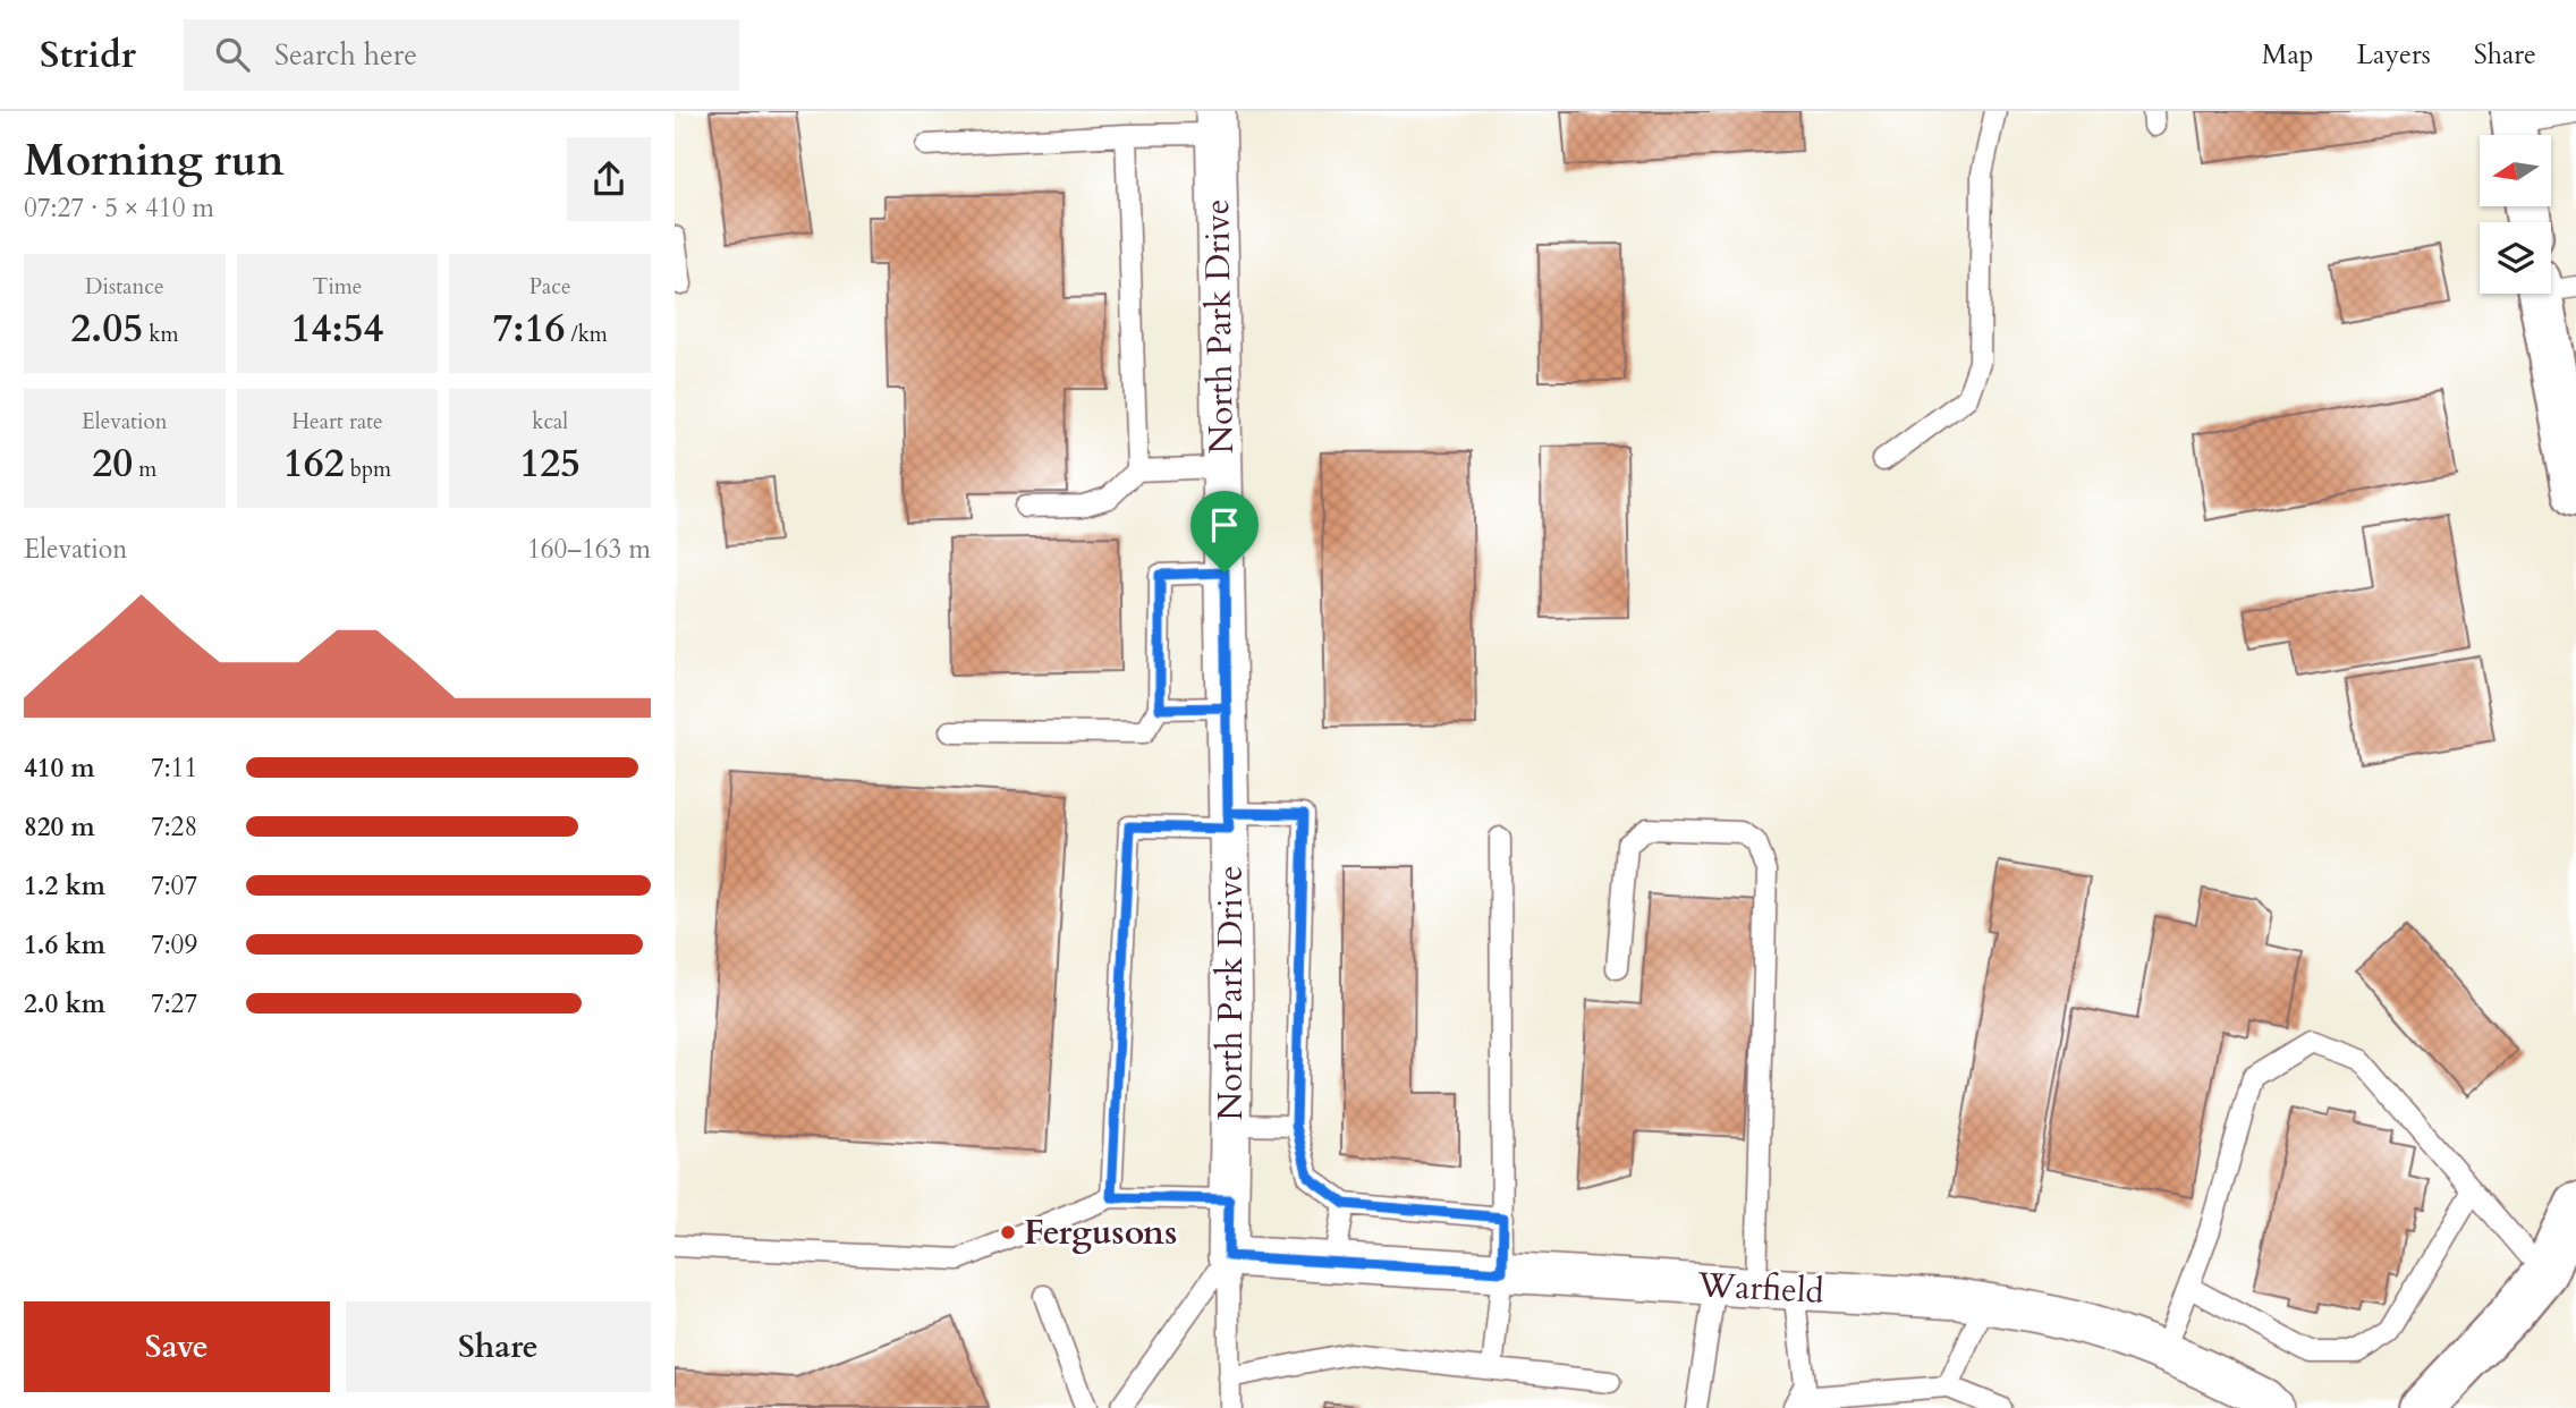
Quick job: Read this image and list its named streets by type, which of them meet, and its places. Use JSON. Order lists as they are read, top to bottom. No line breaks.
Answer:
{"streets":{"street":["North Park Drive","Warfield"]},"crossings":[["North Park Drive","Warfield"]],"places":["Fergusons"],"north":"left","page":{"header":"Stridr","search":"Search here","nav":["Map","Layers","Share"],"heading":["Morning run","07:27 · 5 × 410 m"],"stats":[["Distance","2.05 km"],["Time","14:54"],["Pace","7:16 /km"],["Elevation","20 m"],["Heart rate","162 bpm"],["kcal","125"]],"chart":["Elevation","160–163 m"],"list":[{"name":"410 m","note":"7:11"},{"name":"820 m","note":"7:28"},{"name":"1.2 km","note":"7:07"},{"name":"1.6 km","note":"7:09"},{"name":"2.0 km","note":"7:27"}],"buttons":["Save","Share"]}}
